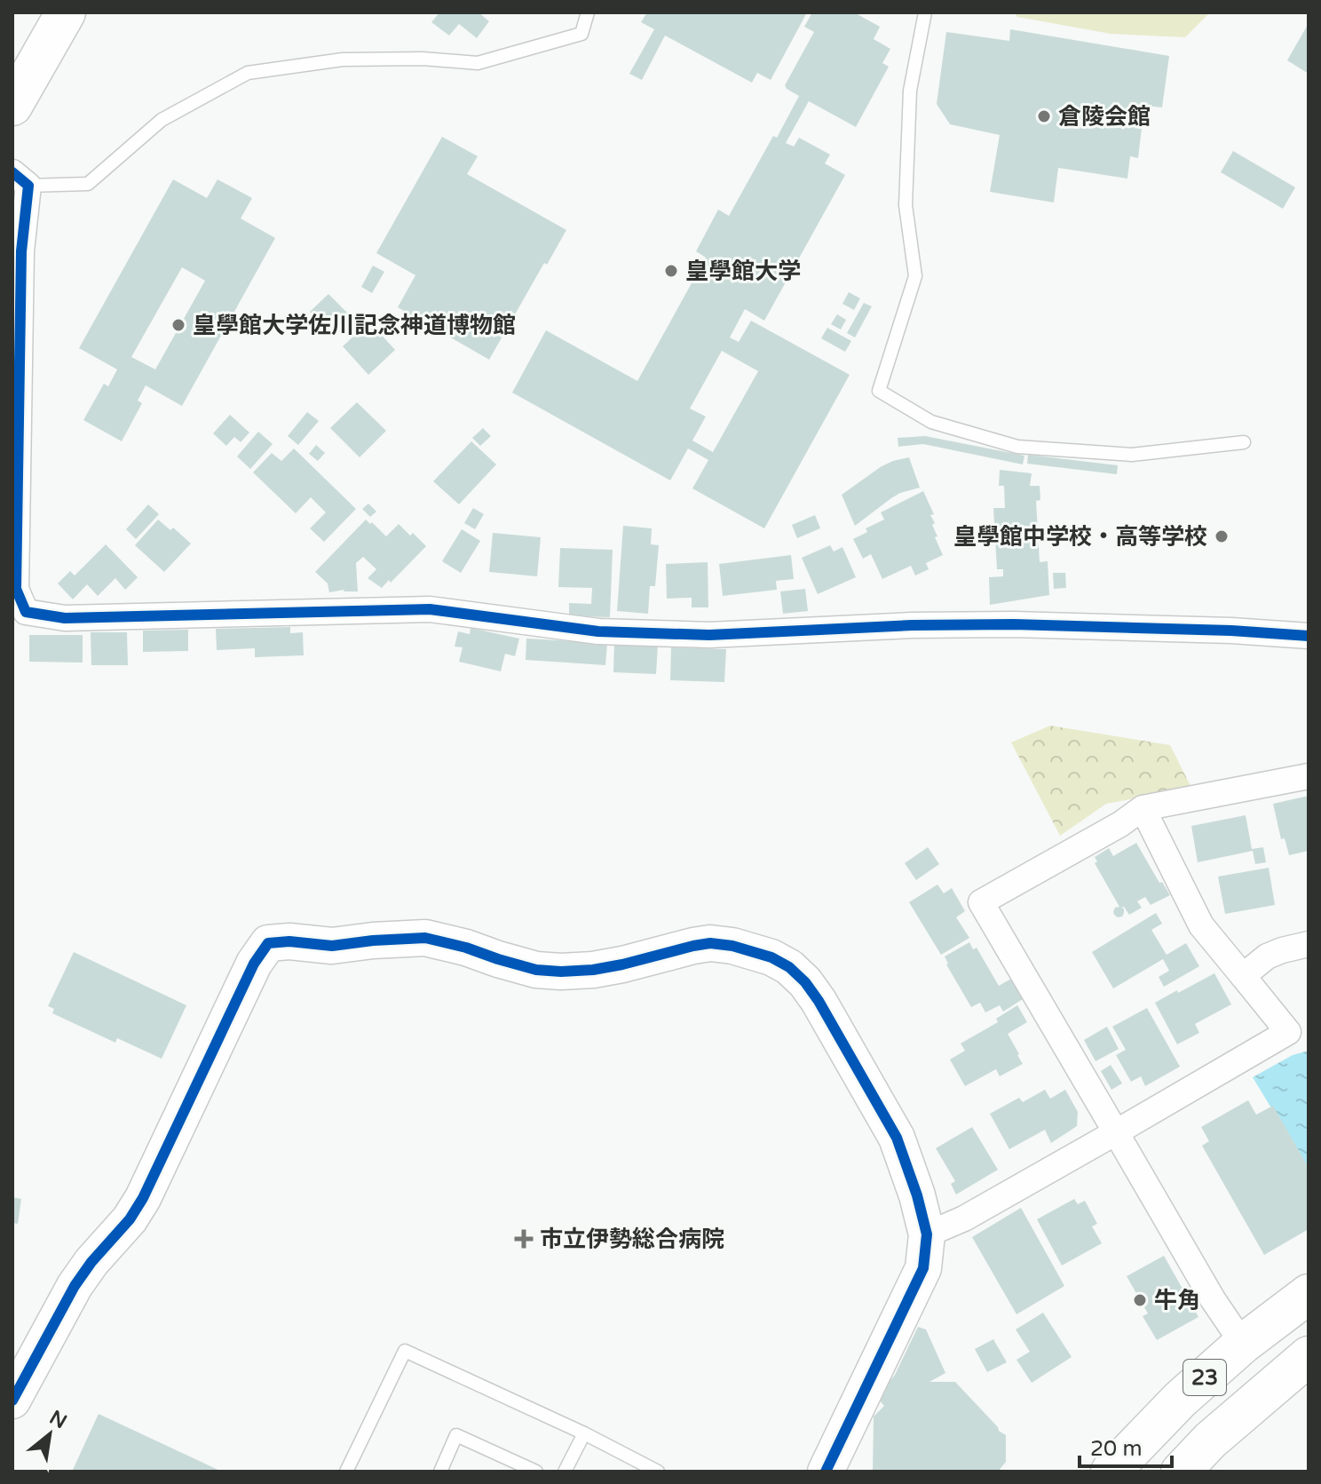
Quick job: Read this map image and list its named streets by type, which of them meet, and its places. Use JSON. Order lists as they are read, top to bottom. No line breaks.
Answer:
{"streets":{"main road":["23"]},"places":{"other":["倉陵会館","皇學館大学","皇學館大学佐川記念神道博物館","皇學館中学校・高等学校","牛角"],"health":["市立伊勢総合病院"]},"scale_bar":"20 m","north":"top right"}
